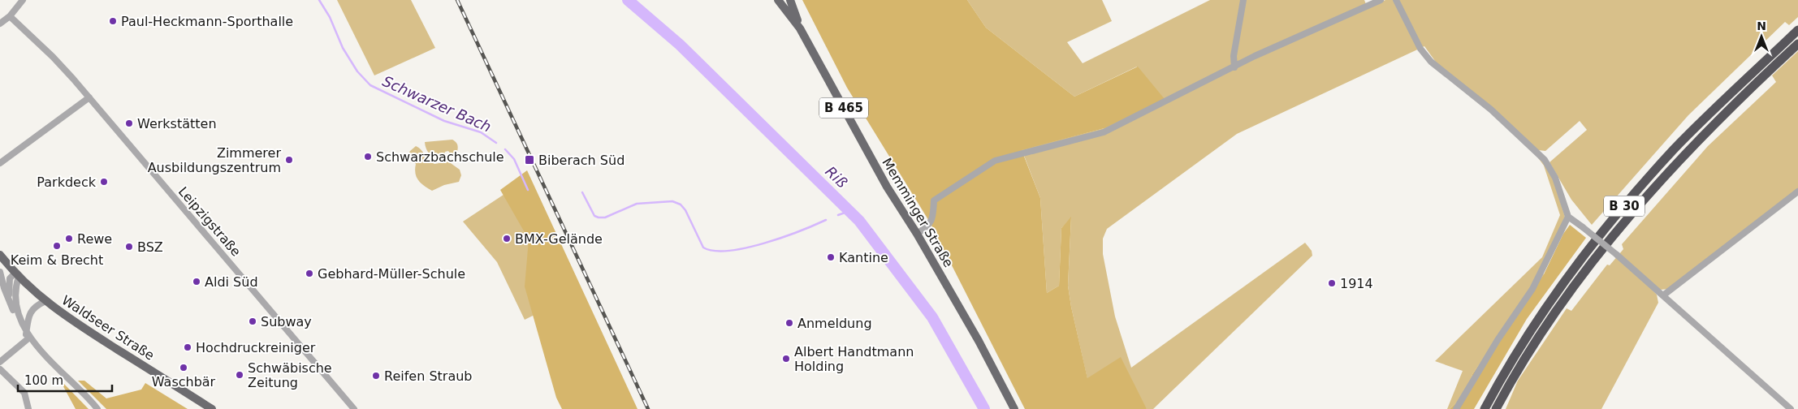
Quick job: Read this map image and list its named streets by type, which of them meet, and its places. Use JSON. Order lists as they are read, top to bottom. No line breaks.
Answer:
{"streets":{"highway":["B 30"],"main road":["B 465","Memminger Straße","Waldseer Straße"],"street":["Leipzigstraße"]},"water":["Schwarzer Bach","Riß"],"places":{"other":["Paul-Heckmann-Sporthalle","Werkstätten","Schwarzbachschule","Zimmerer Ausbildungszentrum","Parkdeck","Rewe","BMX-Gelände","Keim & Brecht","BSZ","Kantine","Gebhard-Müller-Schule","Aldi Süd","1914","Subway","Anmeldung","Hochdruckreiniger","Albert Handtmann Holding","Waschbär","Schwäbische Zeitung","Reifen Straub"],"transit":["Biberach Süd"]},"scale_bar":"100 m","north":"top"}
